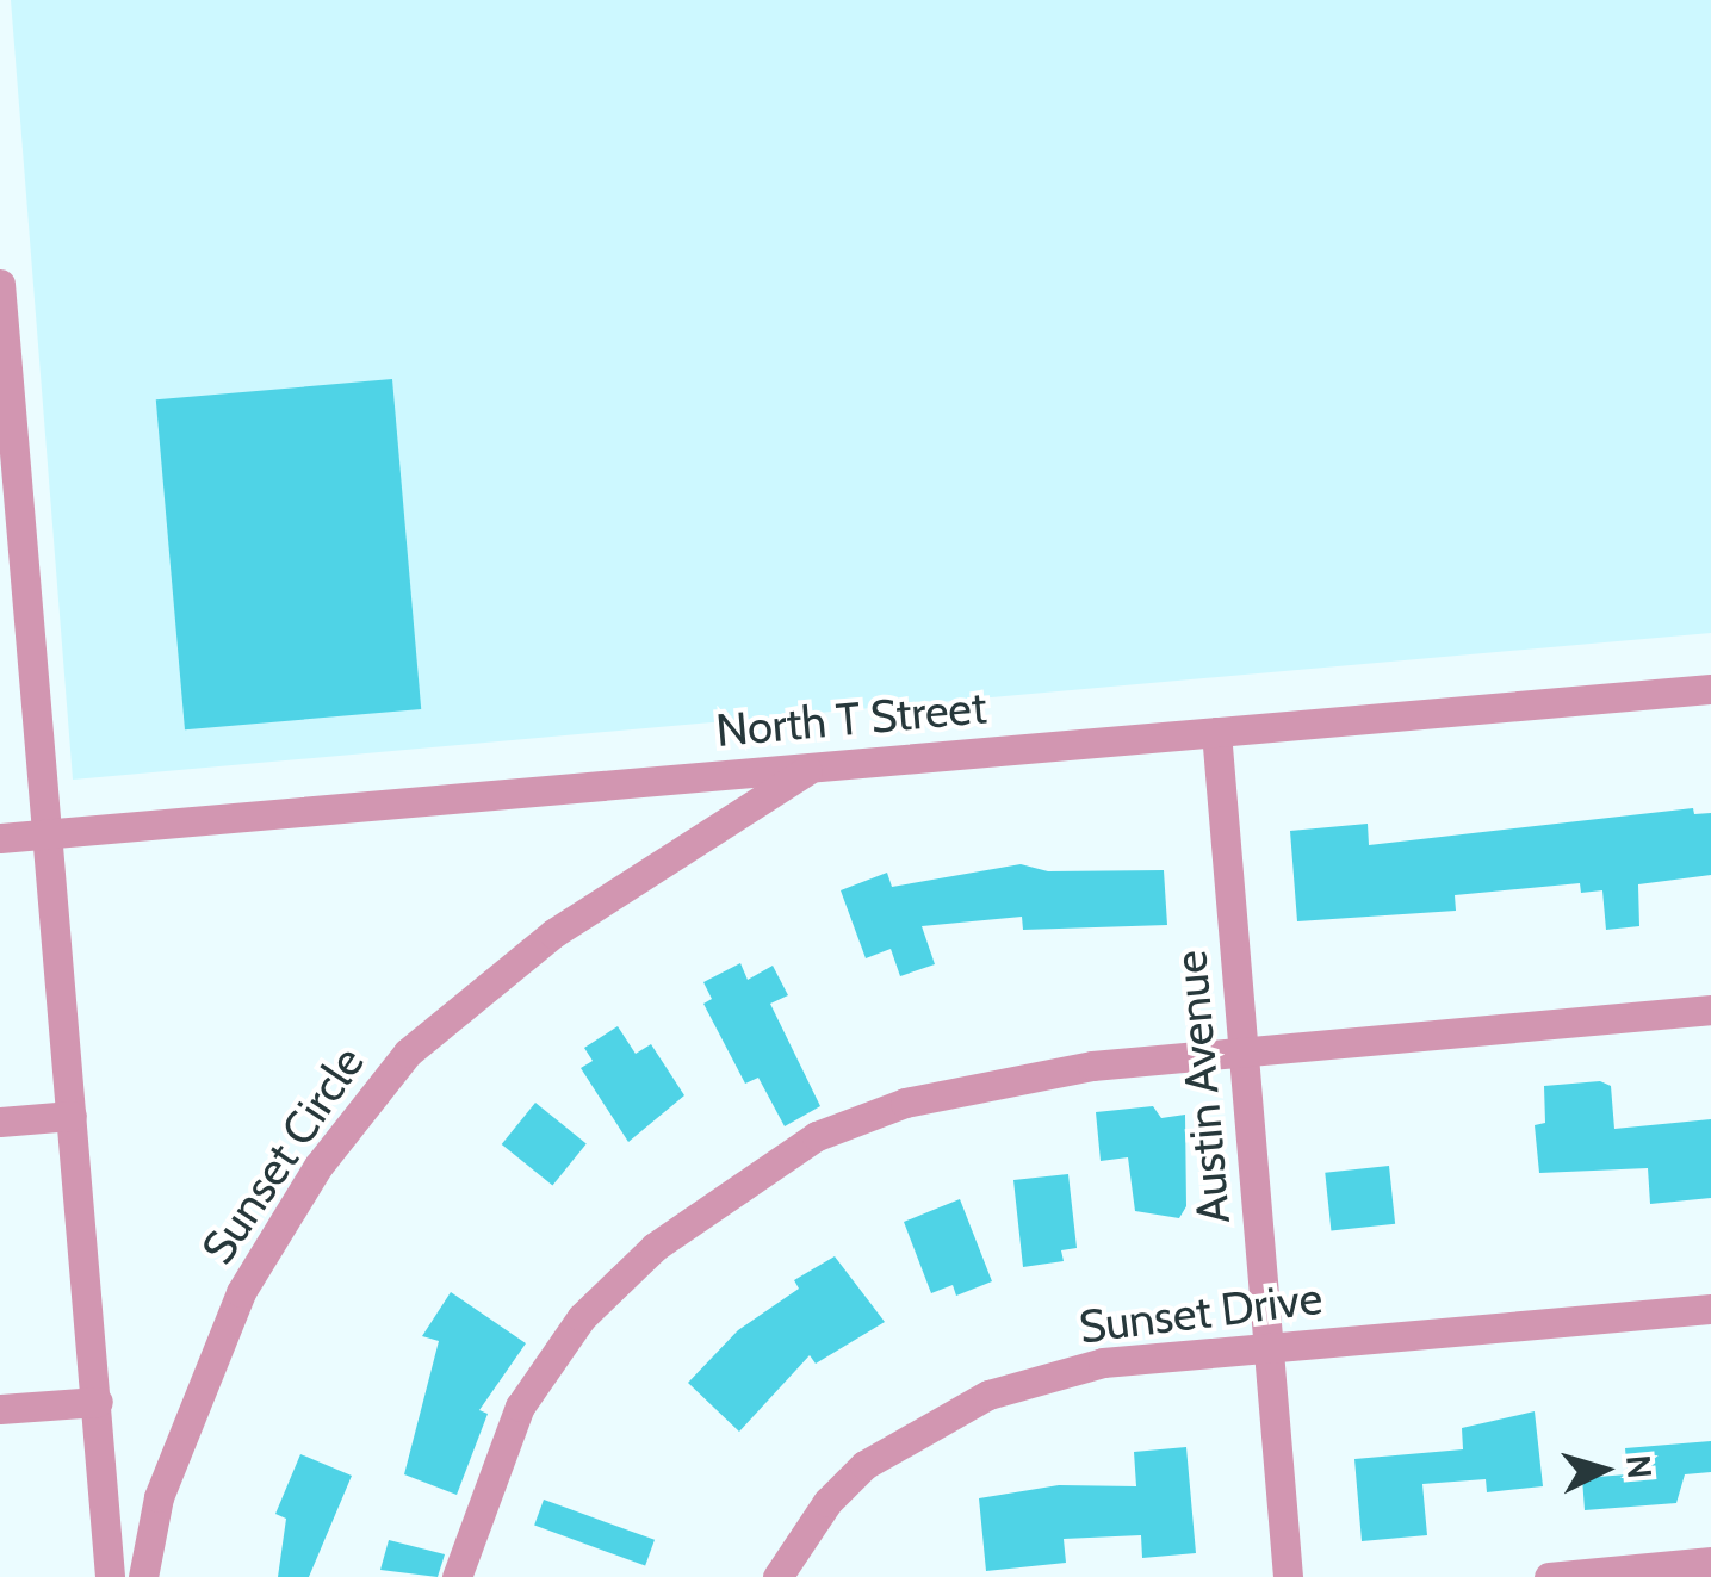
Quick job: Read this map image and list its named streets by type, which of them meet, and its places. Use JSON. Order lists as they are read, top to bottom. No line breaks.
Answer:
{"streets":{"street":["North T Street","Austin Avenue","Sunset Circle","Sunset Drive"]},"crossings":[["North T Street","Austin Avenue"],["North T Street","Sunset Circle"],["Austin Avenue","Sunset Drive"]],"north":"right"}
